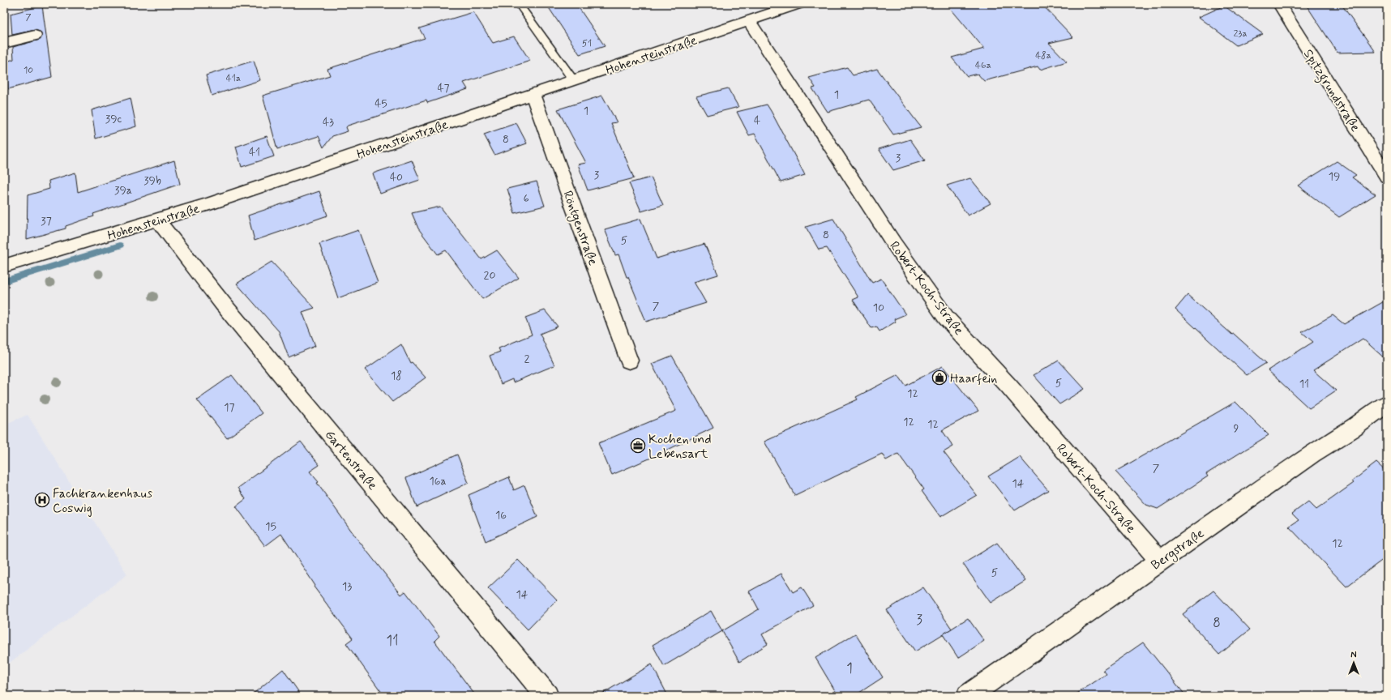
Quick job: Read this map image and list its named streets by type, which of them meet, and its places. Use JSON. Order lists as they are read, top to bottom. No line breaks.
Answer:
{"streets":{"street":["Hohensteinstraße","Spitzgrundstraße","Röntgenstraße","Robert-Koch-Straße","Gartenstraße","Bergstraße"]},"crossings":[["Hohensteinstraße","Röntgenstraße"],["Hohensteinstraße","Robert-Koch-Straße"],["Hohensteinstraße","Gartenstraße"],["Robert-Koch-Straße","Bergstraße"]],"places":{"shop":["Haarfein"],"office":["Kochen und Lebensart"],"hospital":["Fachkrankenhaus Coswig"]},"house_numbers":["7","23a","51","48a","46a","10","41a","47","1","45","1","39c","4","43","8","41","3","3","19","40","39b","39a","6","37","8","5","20","7","10","2","18","5","11","12","17","12","12","9","7","16a","14","16","15","12","5","13","14","3","8","11","1"],"north":"top"}
